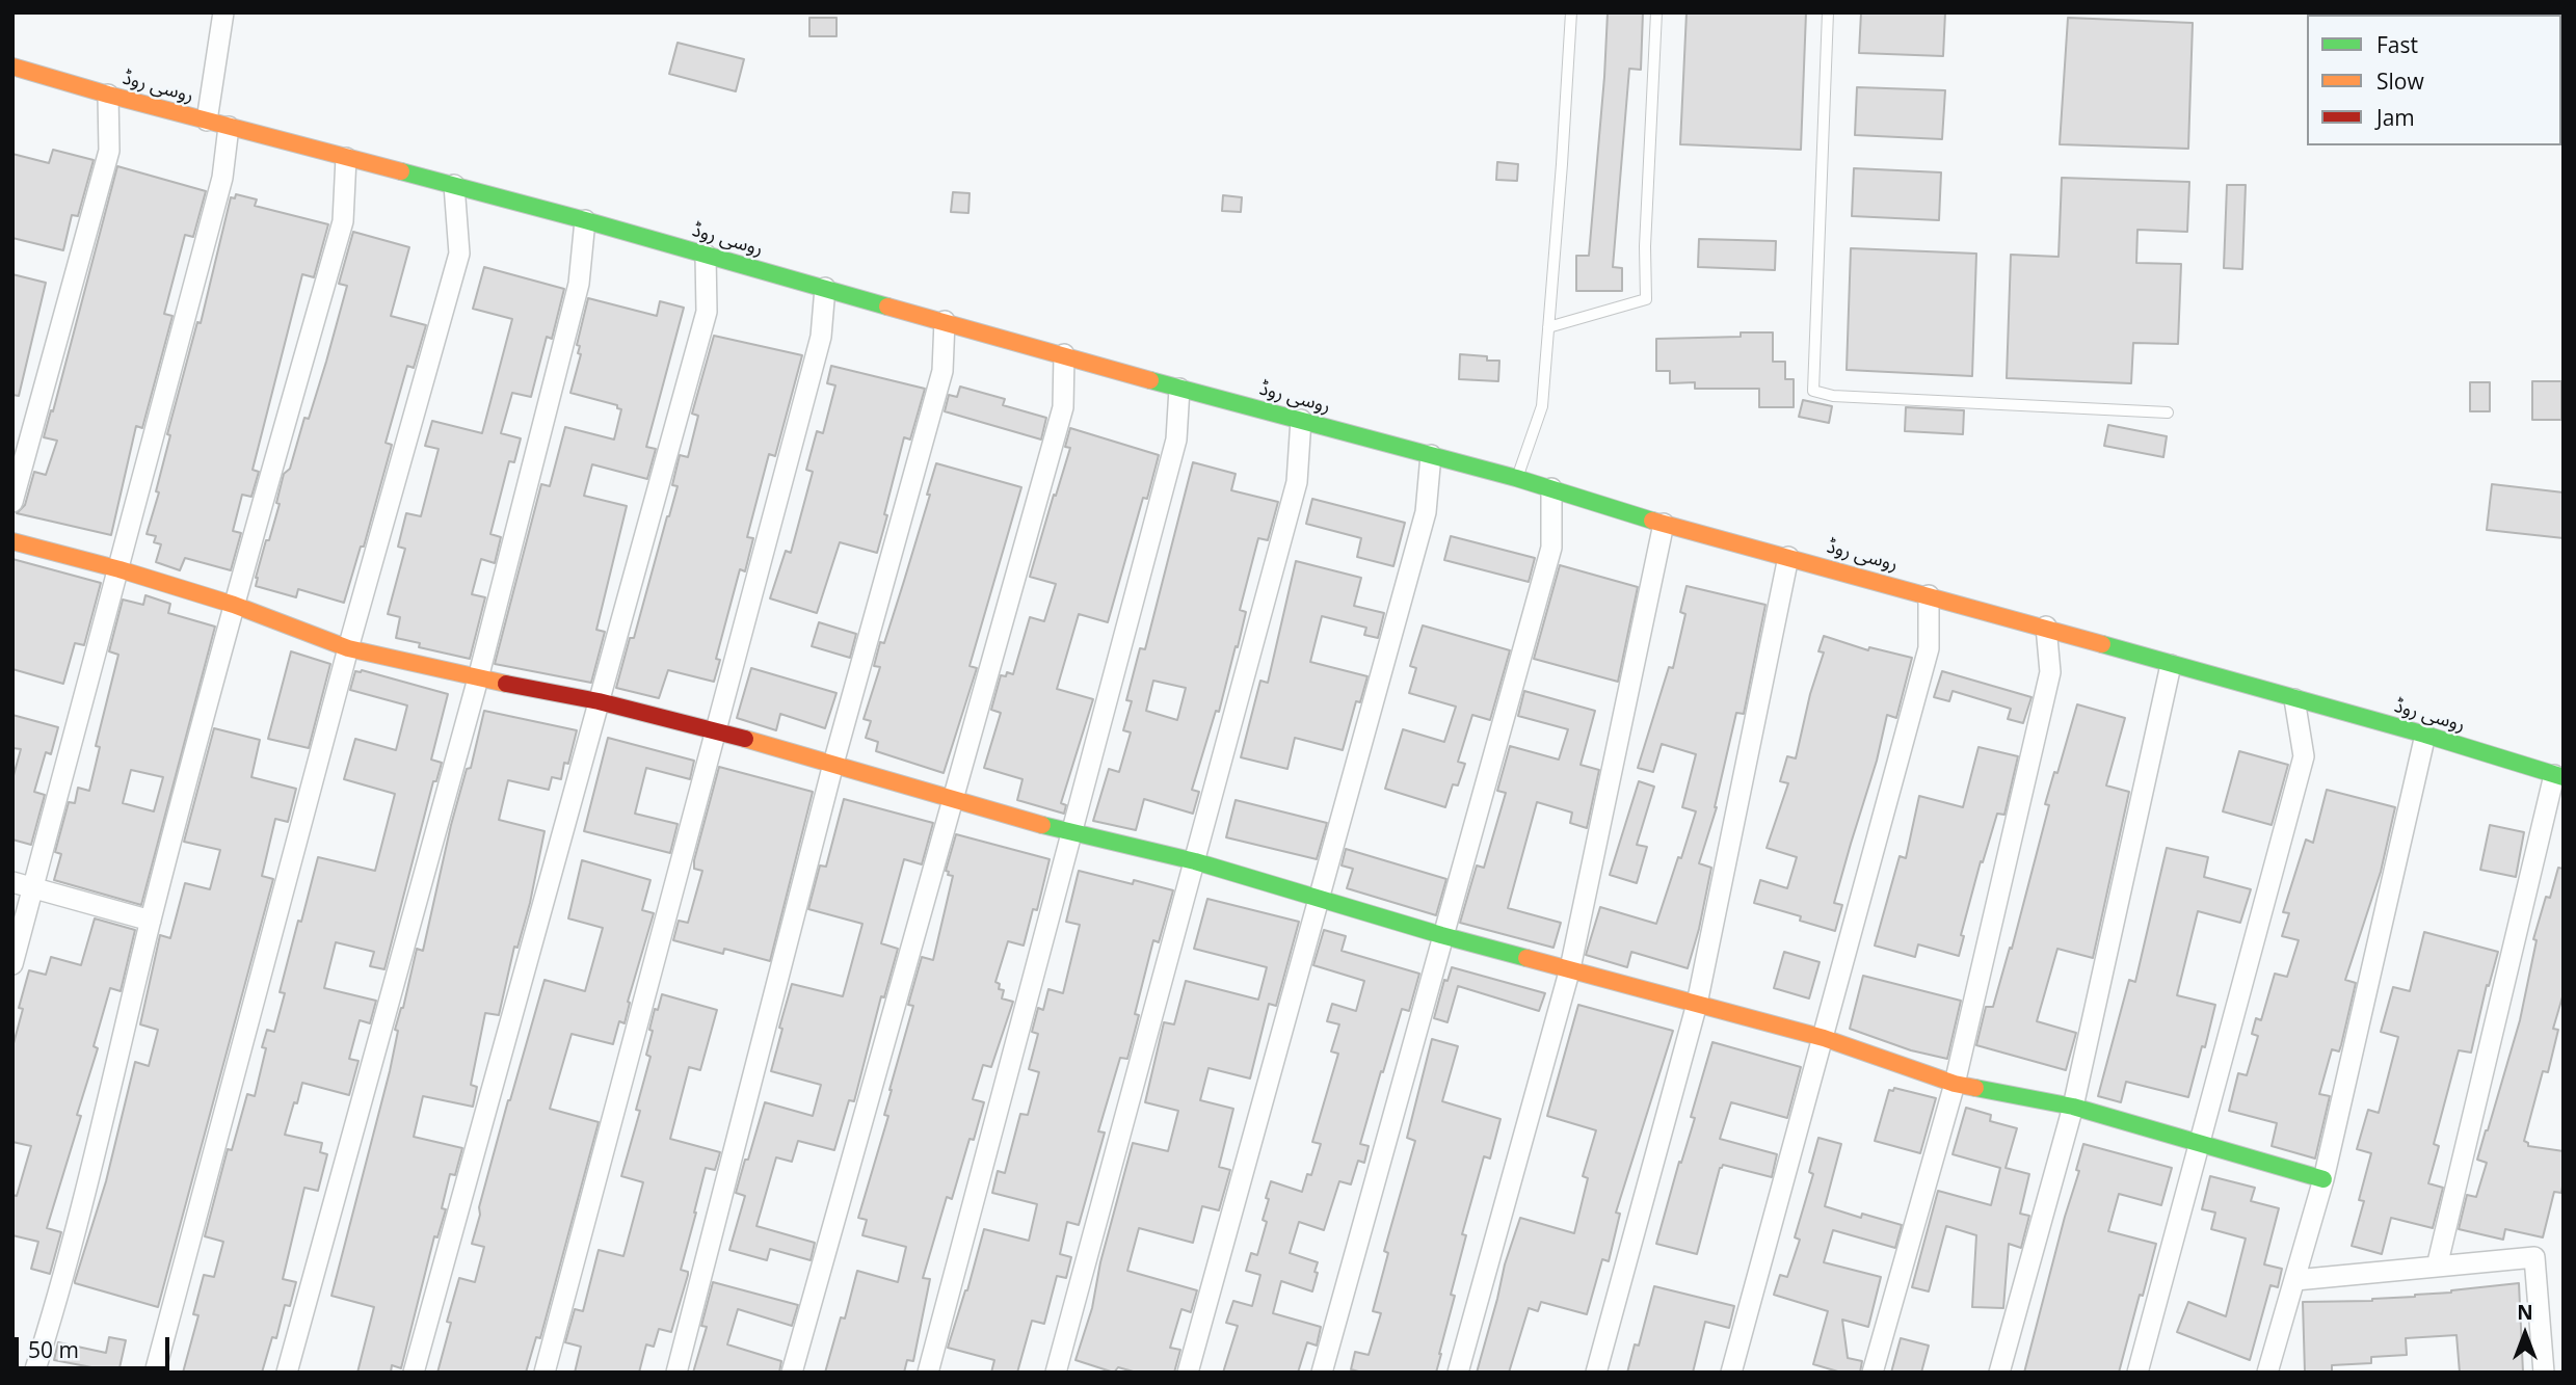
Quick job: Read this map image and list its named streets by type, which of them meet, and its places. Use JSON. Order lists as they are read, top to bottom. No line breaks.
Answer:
{"streets":{"main road":["روسی روڈ"]},"legend":["Fast","Slow","Jam"],"scale_bar":"50 m","north":"top"}
